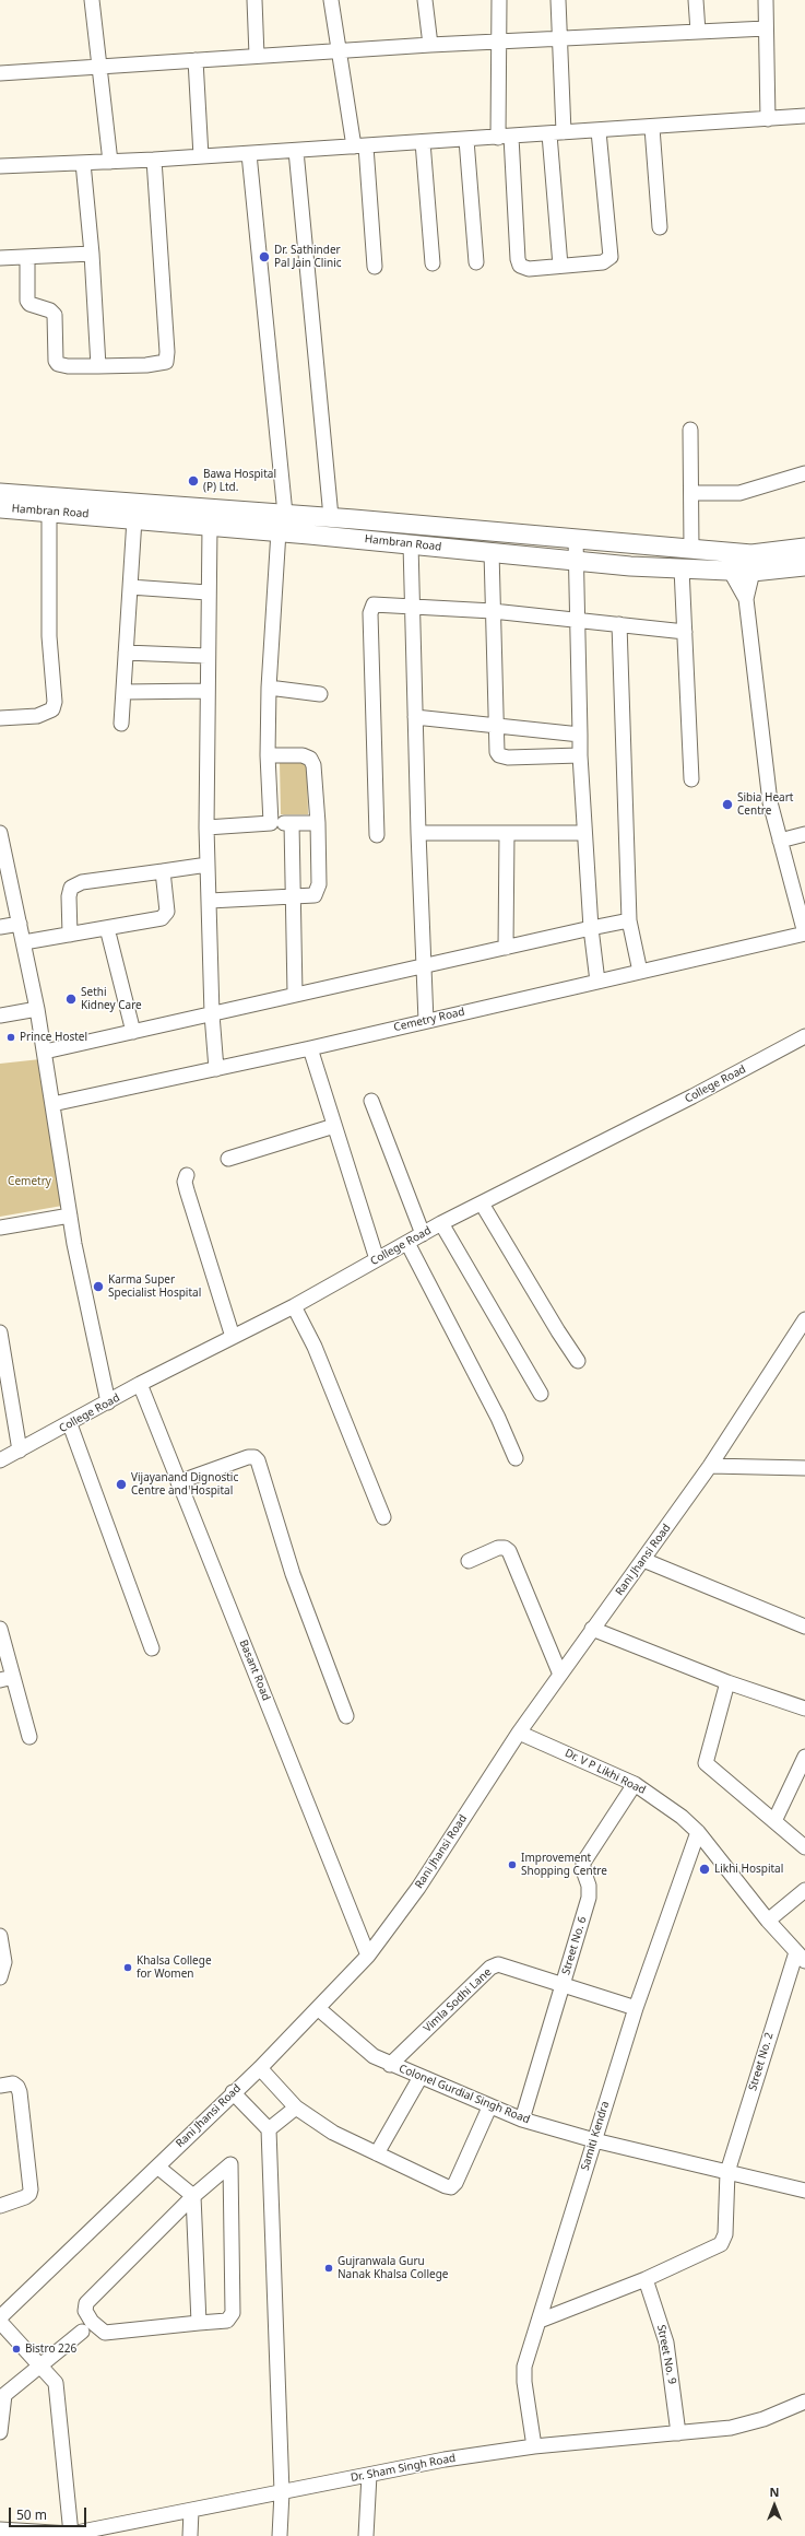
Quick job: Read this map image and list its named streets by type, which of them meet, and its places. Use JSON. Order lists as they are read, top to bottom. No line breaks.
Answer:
{"streets":{"main road":["Hambran Road"],"street":["Cemetry Road","College Road","Rani Jhansi Road","Basant Road","Dr. V P Likhi Road","Street No. 6","Vimla Sodhi Lane","Street No. 2","Colonel Gurdial Singh Road","Samiti Kendra","Street No. 9","Dr. Sham Singh Road"]},"crossings":[["College Road","Basant Road"],["Rani Jhansi Road","Basant Road"],["Rani Jhansi Road","Dr. V P Likhi Road"],["Rani Jhansi Road","Colonel Gurdial Singh Road"],["Dr. V P Likhi Road","Street No. 6"],["Dr. V P Likhi Road","Street No. 2"],["Dr. V P Likhi Road","Samiti Kendra"],["Street No. 6","Vimla Sodhi Lane"],["Street No. 6","Colonel Gurdial Singh Road"],["Vimla Sodhi Lane","Colonel Gurdial Singh Road"],["Vimla Sodhi Lane","Samiti Kendra"],["Street No. 2","Colonel Gurdial Singh Road"],["Street No. 2","Samiti Kendra"],["Street No. 2","Street No. 9"],["Colonel Gurdial Singh Road","Samiti Kendra"],["Samiti Kendra","Dr. Sham Singh Road"],["Street No. 9","Dr. Sham Singh Road"]],"parks":["Cemetry"],"places":["Dr. Sathinder Pal Jain Clinic","Bawa Hospital (P) Ltd.","Sibia Heart Centre","Sethi Kidney Care","Prince Hostel","Karma Super Specialist Hospital","Vijayanand Dignostic Centre and Hospital","Improvement Shopping Centre","Likhi Hospital","Khalsa College for Women","Gujranwala Guru Nanak Khalsa College","Bistro 226"],"scale_bar":"50 m","north":"top"}
